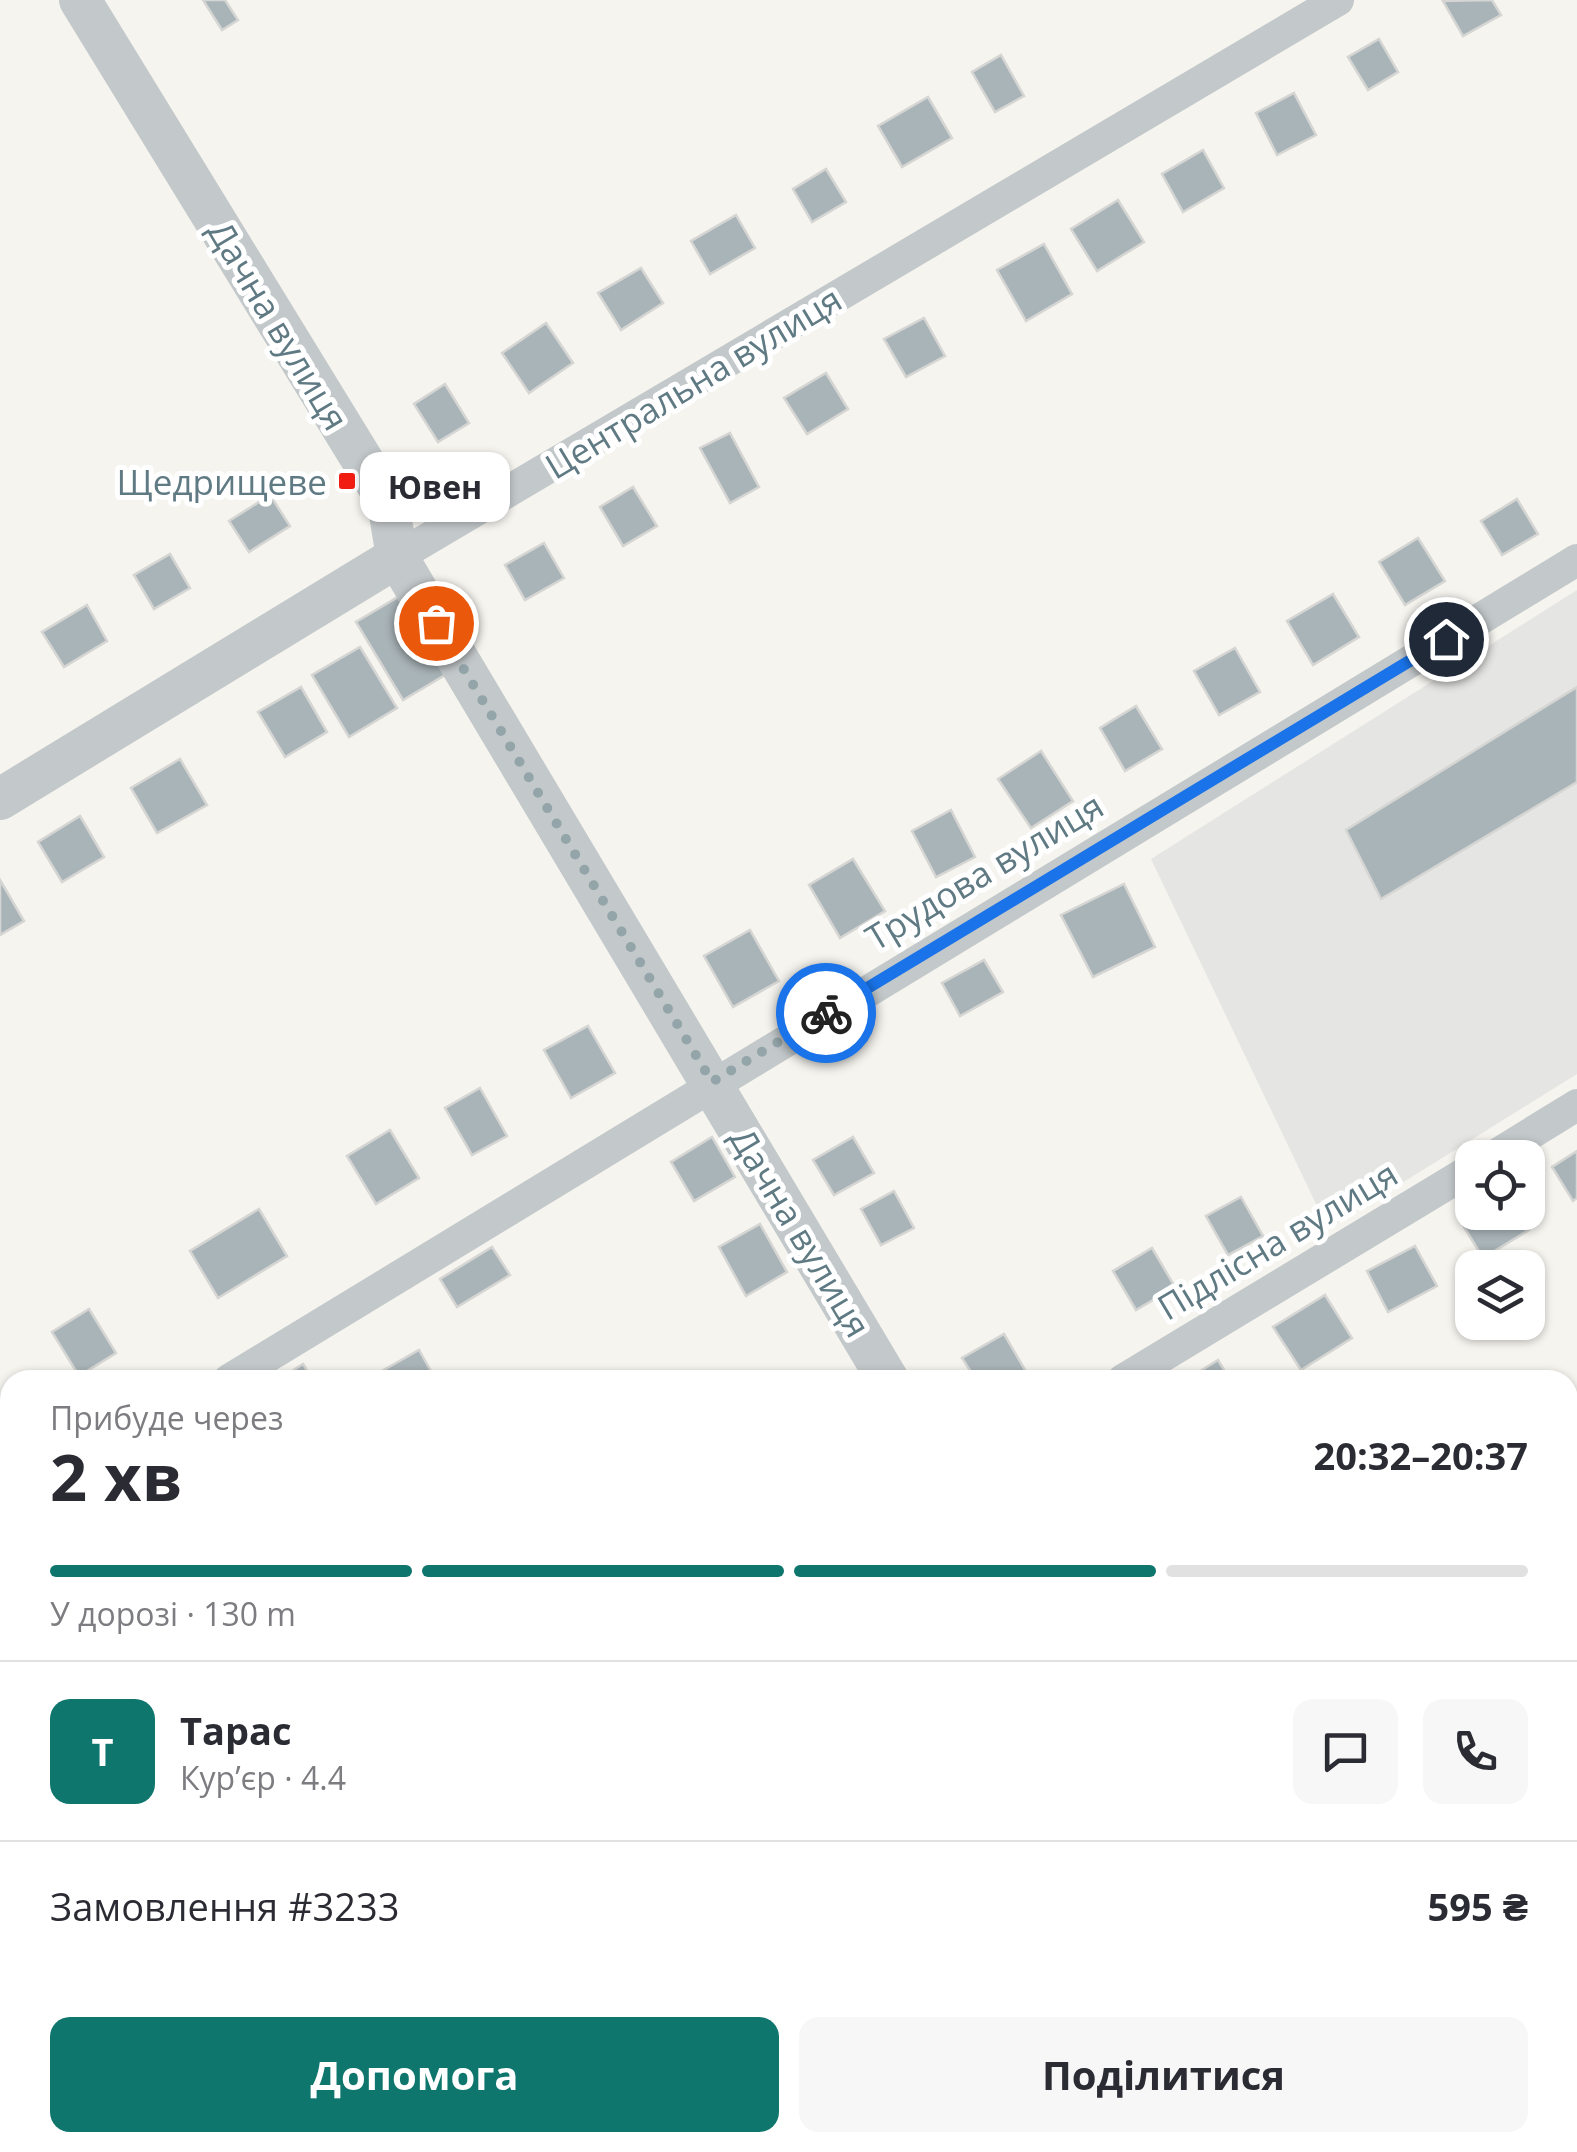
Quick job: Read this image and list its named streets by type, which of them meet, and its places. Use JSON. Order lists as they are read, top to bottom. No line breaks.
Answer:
{"streets":{"street":["Дачна вулиця","Центральна вулиця","Трудова вулиця","Підлісна вулиця"]},"crossings":[["Дачна вулиця","Центральна вулиця"],["Дачна вулиця","Трудова вулиця"]],"places":{"transit":["Щедрищеве"],"other":["Ювен"]},"page":{"bubble":"Ювен","heading":["2 хв","Прибуде через","20:32–20:37"],"panel":["Тарас","Кур’єр · 4.4","Замовлення #3233","595 ₴"],"bar":"У дорозі · 130 m","round":"Т","buttons":["Допомога","Поділитися"]}}
